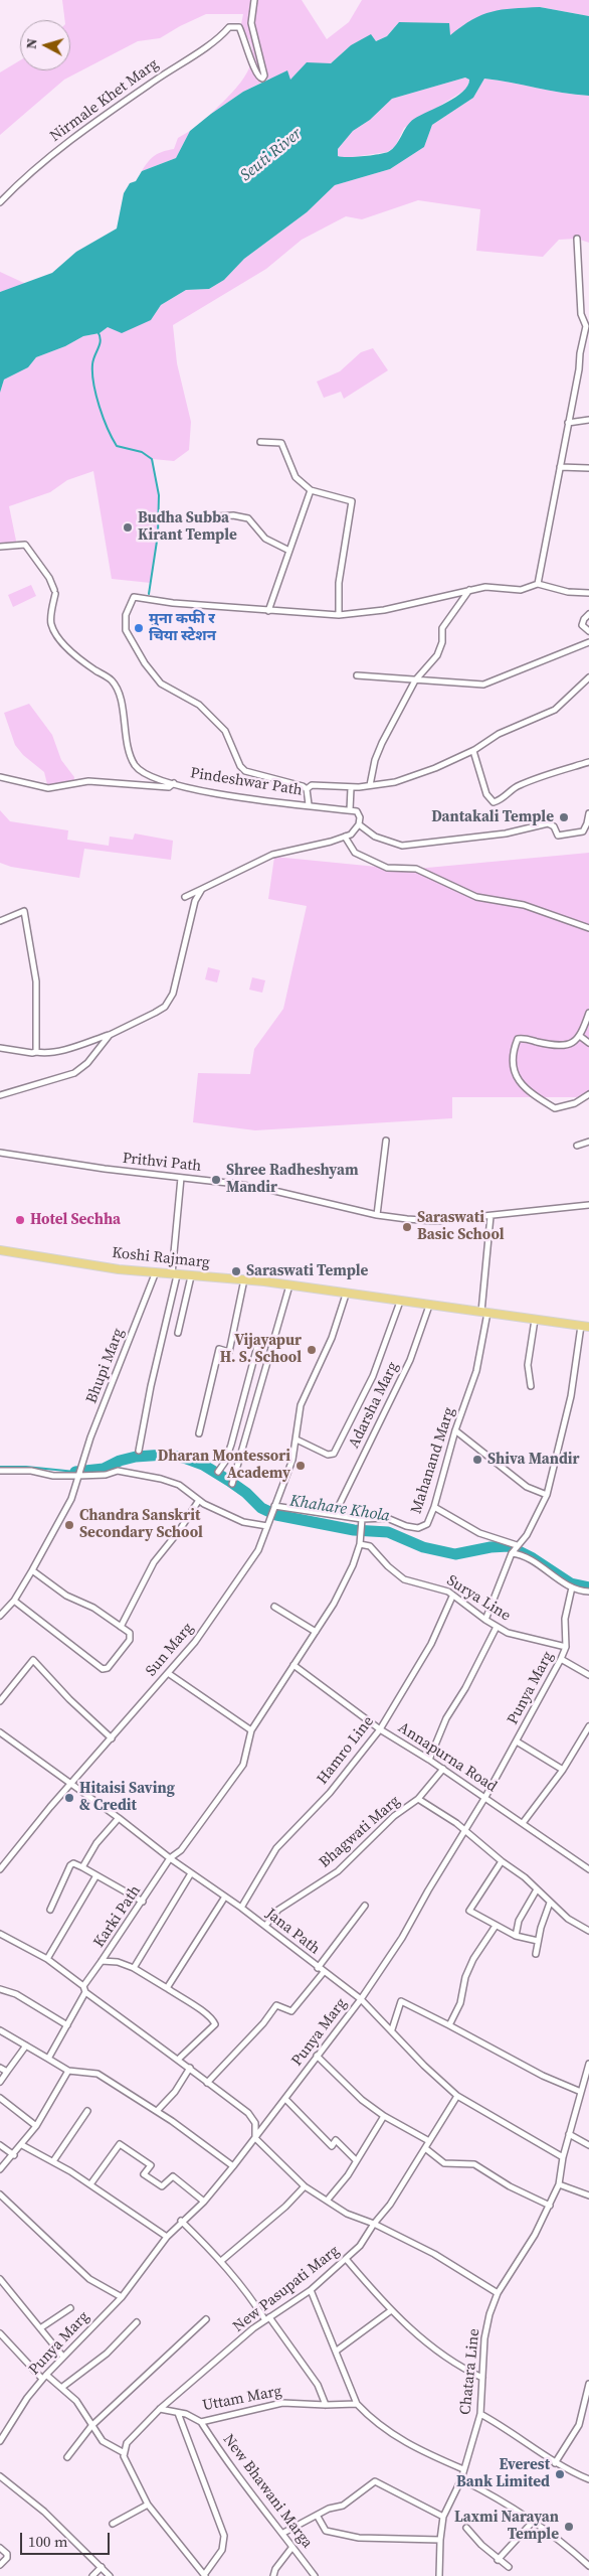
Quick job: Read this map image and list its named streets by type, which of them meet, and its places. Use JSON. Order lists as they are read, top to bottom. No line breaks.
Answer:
{"streets":{"main road":["Koshi Rajmarg"],"street":["Nirmale Khet Marg","Pindeshwar Path","Prithvi Path","Bhupi Marg","Adarsha Marg","Mahanand Marg","Surya Line","Sun Marg","Punya Marg","Hamro Line","Annapurna Road","Bhagwati Marg","Karki Path","Jana Path","New Pasupati Marg","Chatara Line","Uttam Marg","New Bhawani Marga"]},"crossings":[["Prithvi Path","Mahanand Marg"],["Koshi Rajmarg","Bhupi Marg"],["Koshi Rajmarg","Adarsha Marg"],["Koshi Rajmarg","Mahanand Marg"],["Adarsha Marg","Mahanand Marg"],["Mahanand Marg","Sun Marg"],["Mahanand Marg","Karki Path"],["Surya Line","Punya Marg"],["Surya Line","Hamro Line"],["Surya Line","Karki Path"],["Sun Marg","Jana Path"],["Punya Marg","Annapurna Road"],["Punya Marg","Jana Path"],["Hamro Line","Annapurna Road"],["Hamro Line","Jana Path"],["Annapurna Road","Bhagwati Marg"],["Annapurna Road","Karki Path"],["Bhagwati Marg","Jana Path"],["Karki Path","Jana Path"],["Jana Path","New Pasupati Marg"],["Jana Path","Chatara Line"],["New Pasupati Marg","Uttam Marg"],["Uttam Marg","New Bhawani Marga"]],"water":["Seuti River","Khahare Khola"],"places":["Budha Subba Kirant Temple","मुना कफी र चिया स्टेशन","Dantakali Temple","Shree Radheshyam Mandir","Hotel Sechha","Saraswati Basic School","Saraswati Temple","Vijayapur H. S. School","Shiva Mandir","Dharan Montessori Academy","Chandra Sanskrit Secondary School","Hitaisi Saving & Credit","Everest Bank Limited","Laxmi Narayan Temple"],"scale_bar":"100 m","north":"left"}
